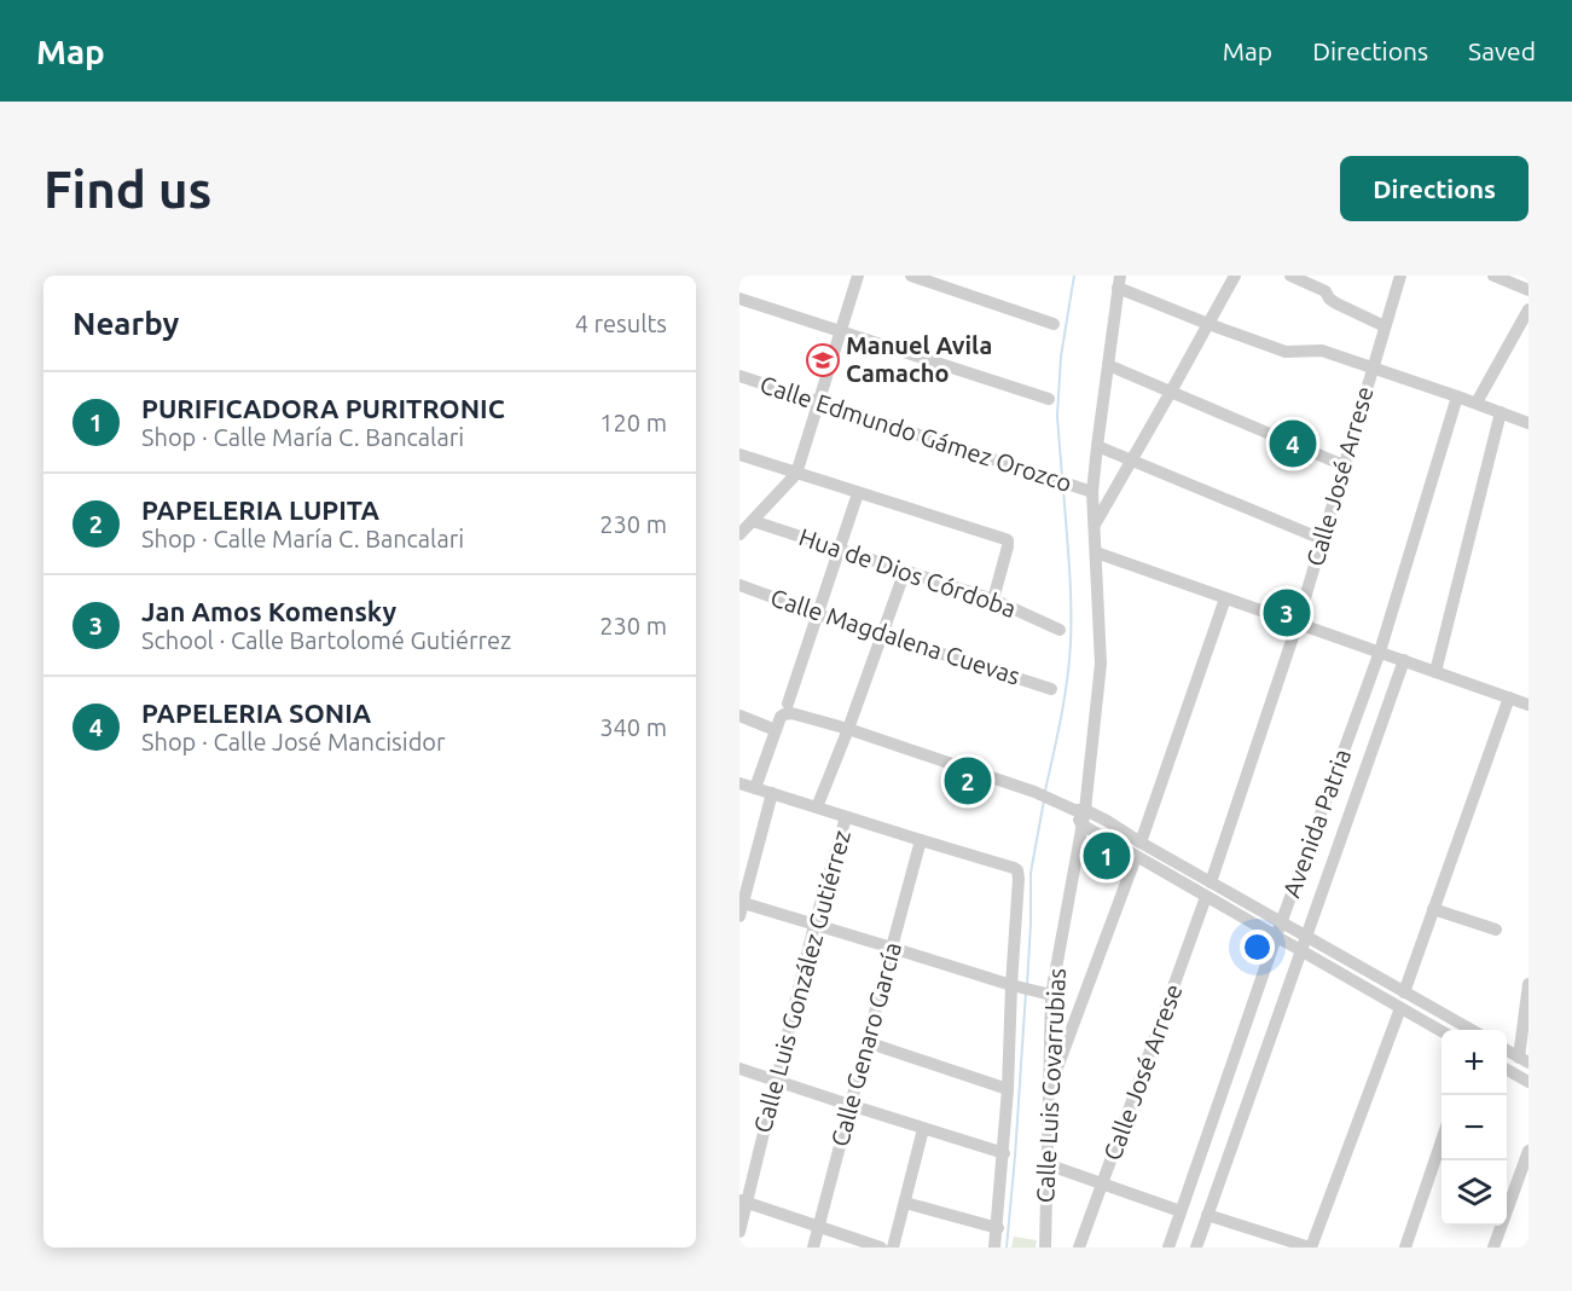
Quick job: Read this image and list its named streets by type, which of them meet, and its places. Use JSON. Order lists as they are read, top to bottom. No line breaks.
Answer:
{"streets":{"street":["Calle Edmundo Gámez Orozco","Calle José Arrese","Hua de Dios Córdoba","Calle Magdalena Cuevas","Avenida Patria","Calle Luis González Gutiérrez","Calle Genaro García","Calle Luis Covarrubias"]},"crossings":[["Calle Edmundo Gámez Orozco","Calle Luis Covarrubias"],["Hua de Dios Córdoba","Calle Luis González Gutiérrez"],["Calle Magdalena Cuevas","Calle Luis González Gutiérrez"]],"places":{"school or university":["Manuel Avila Camacho"]},"page":{"header":"Map","nav":["Map","Directions","Saved"],"buttons":"Directions","title":"Find us","heading":["Nearby","4 results"],"list":[{"mark":"1","name":"PURIFICADORA PURITRONIC","note":"Shop · Calle María C. Bancalari","value":"120 m"},{"mark":"2","name":"PAPELERIA LUPITA","note":"Shop · Calle María C. Bancalari","value":"230 m"},{"mark":"3","name":"Jan Amos Komensky","note":"School · Calle Bartolomé Gutiérrez","value":"230 m"},{"mark":"4","name":"PAPELERIA SONIA","note":"Shop · Calle José Mancisidor","value":"340 m"}],"pins":["4","3","2","1"],"map_buttons":["+","−"]}}
